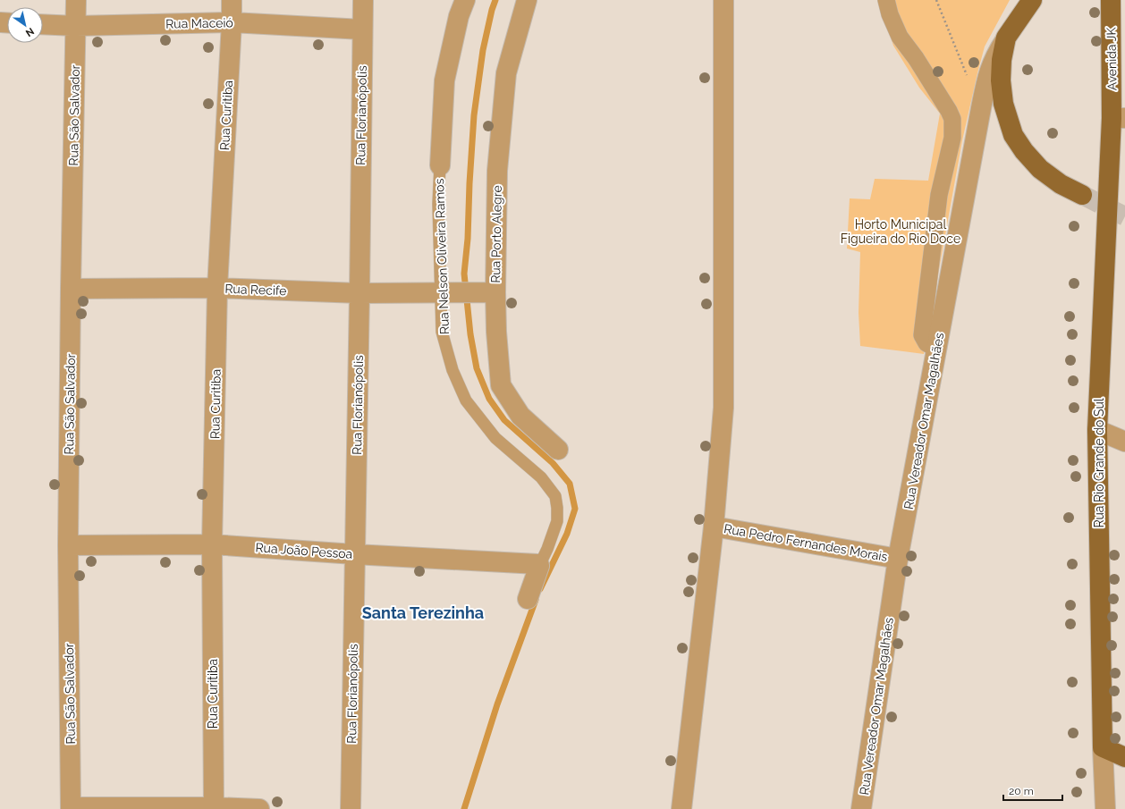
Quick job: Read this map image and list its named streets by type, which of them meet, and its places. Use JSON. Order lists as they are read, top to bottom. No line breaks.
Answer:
{"streets":{"main road":["Avenida JK","Rua Rio Grande do Sul"],"street":["Rua Maceió","Rua São Salvador","Rua Curitiba","Rua Florianópolis","Rua Porto Alegre","Rua Nelson Oliveira Ramos","Rua Recife","Rua Vereador Omar Magalhães","Rua Pedro Fernandes Morais","Rua João Pessoa"]},"crossings":[["Rua Maceió","Rua São Salvador"],["Rua Maceió","Rua Curitiba"],["Rua Maceió","Rua Florianópolis"],["Avenida JK","Rua Rio Grande do Sul"],["Rua São Salvador","Rua Recife"],["Rua São Salvador","Rua João Pessoa"],["Rua Curitiba","Rua Recife"],["Rua Curitiba","Rua João Pessoa"],["Rua Florianópolis","Rua Recife"],["Rua Florianópolis","Rua João Pessoa"],["Rua Porto Alegre","Rua Recife"],["Rua Nelson Oliveira Ramos","Rua Recife"],["Rua Nelson Oliveira Ramos","Rua João Pessoa"],["Rua Vereador Omar Magalhães","Rua Pedro Fernandes Morais"]],"districts":["Santa Terezinha"],"parks":["Horto Municipal Figueira do Rio Doce"],"scale_bar":"20 m","north":"bottom right"}
